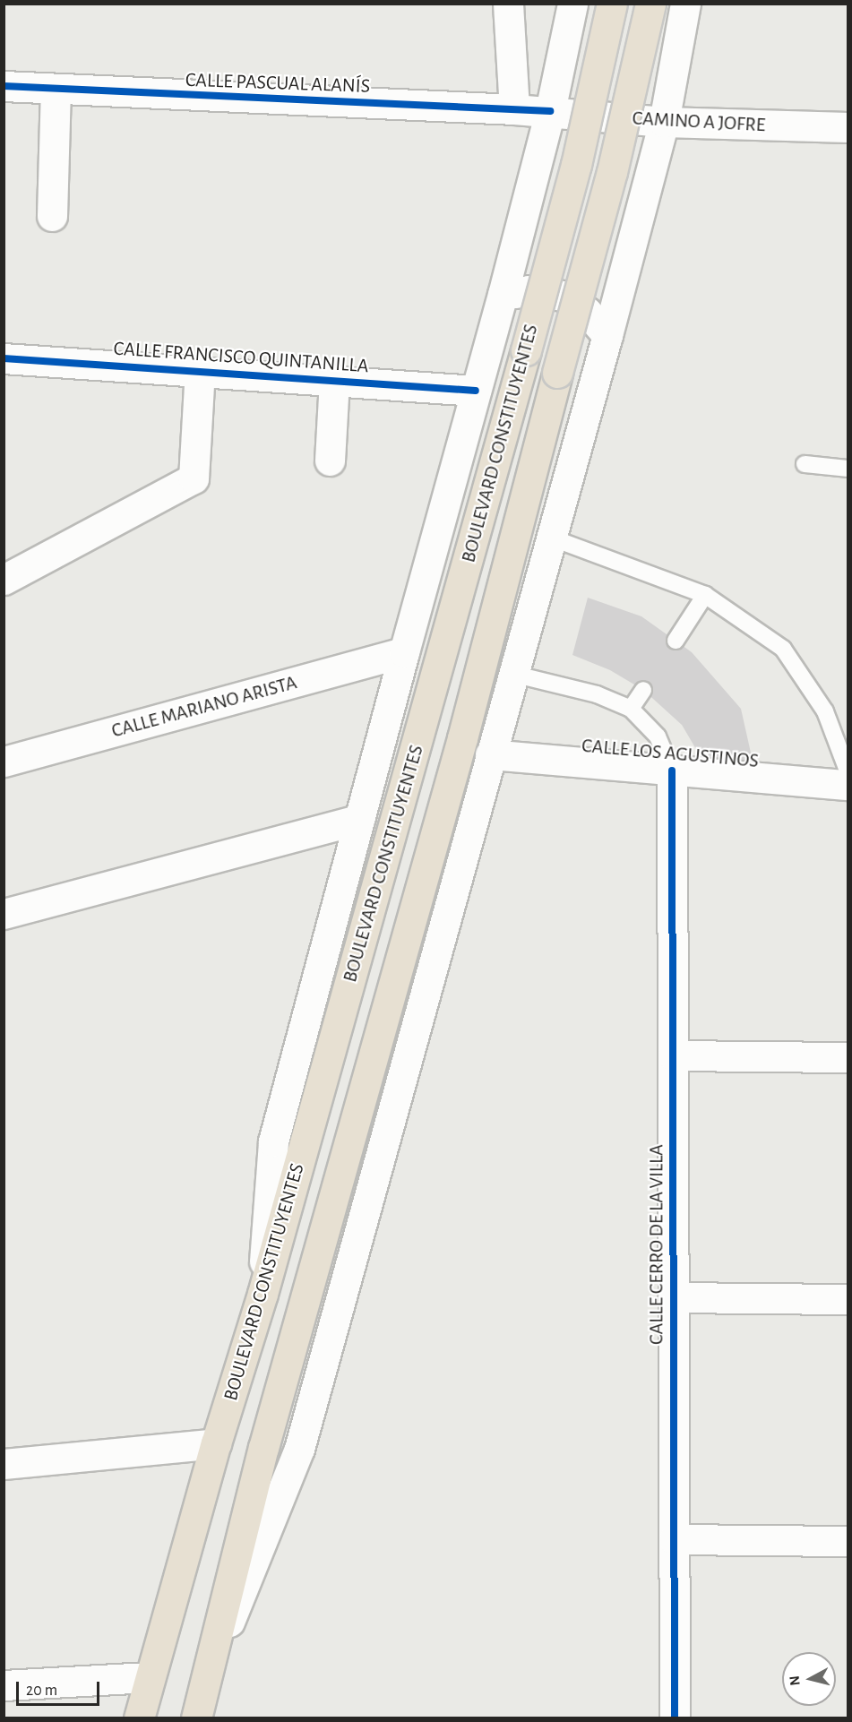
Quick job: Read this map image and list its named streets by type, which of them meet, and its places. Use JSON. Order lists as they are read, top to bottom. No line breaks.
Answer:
{"streets":{"highway":["BOULEVARD CONSTITUYENTES"],"street":["CALLE PASCUAL ALANÍS","CAMINO A JOFRE","CALLE FRANCISCO QUINTANILLA","CALLE MARIANO ARISTA","CALLE LOS AGUSTINOS","CALLE CERRO DE LA VILLA"]},"crossings":[["CALLE PASCUAL ALANÍS","CAMINO A JOFRE"],["CALLE LOS AGUSTINOS","CALLE CERRO DE LA VILLA"]],"scale_bar":"20 m","north":"left"}
